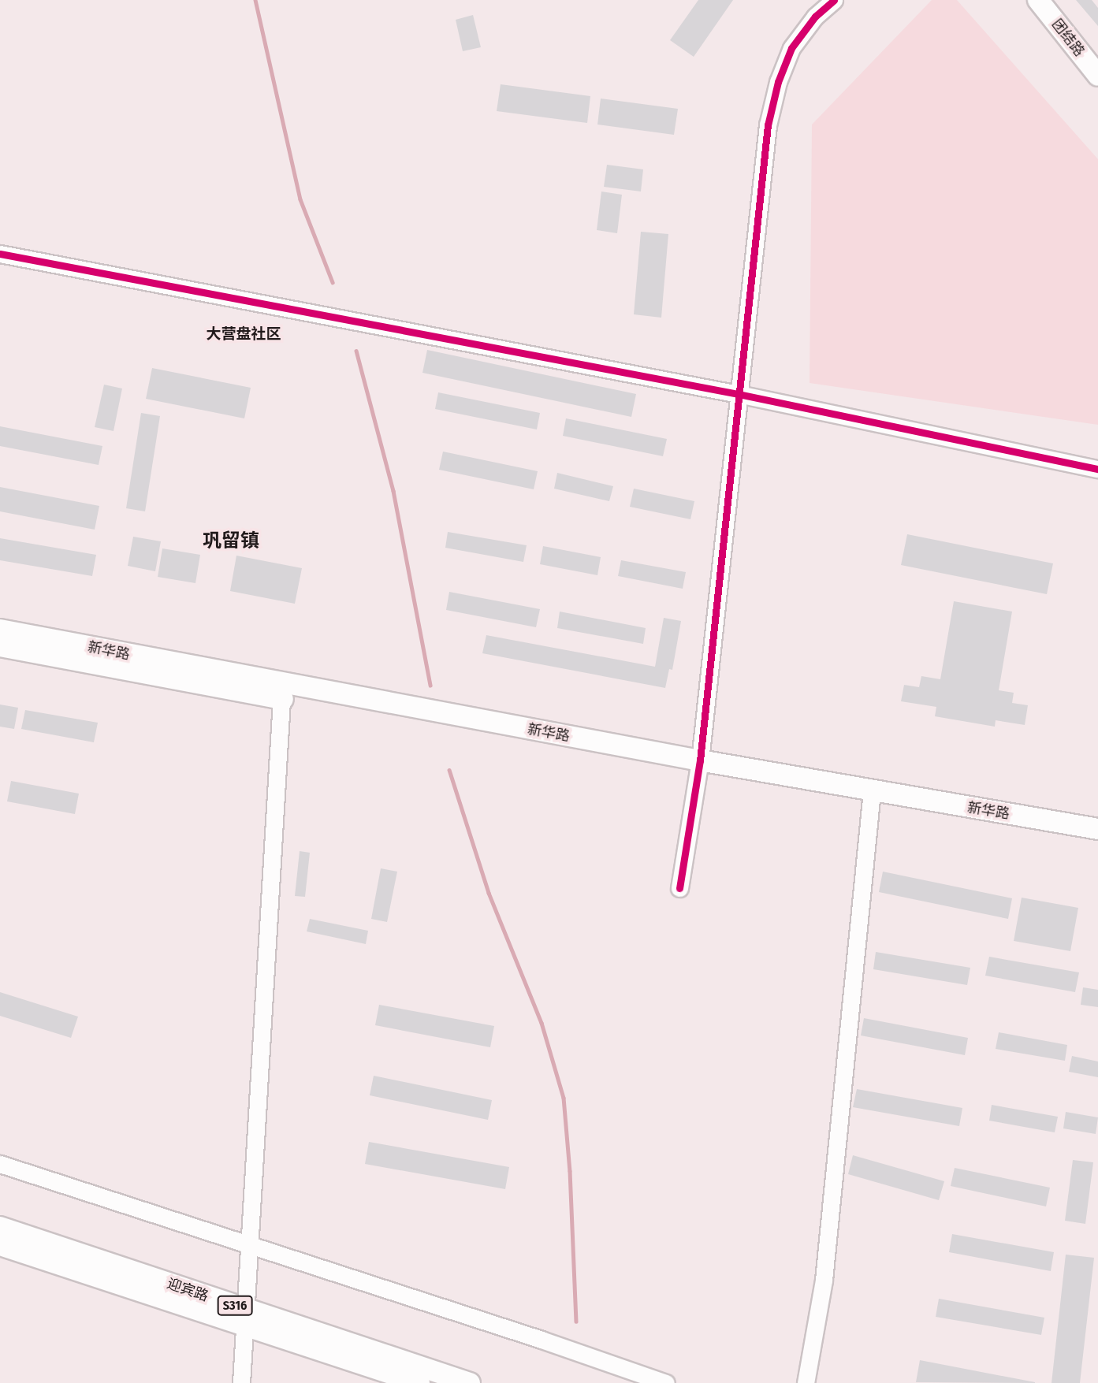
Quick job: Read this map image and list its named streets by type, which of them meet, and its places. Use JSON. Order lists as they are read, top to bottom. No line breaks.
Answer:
{"streets":{"main road":["团结路","新华路","迎宾路","S316"]},"districts":["大营盘社区","巩留镇"]}
